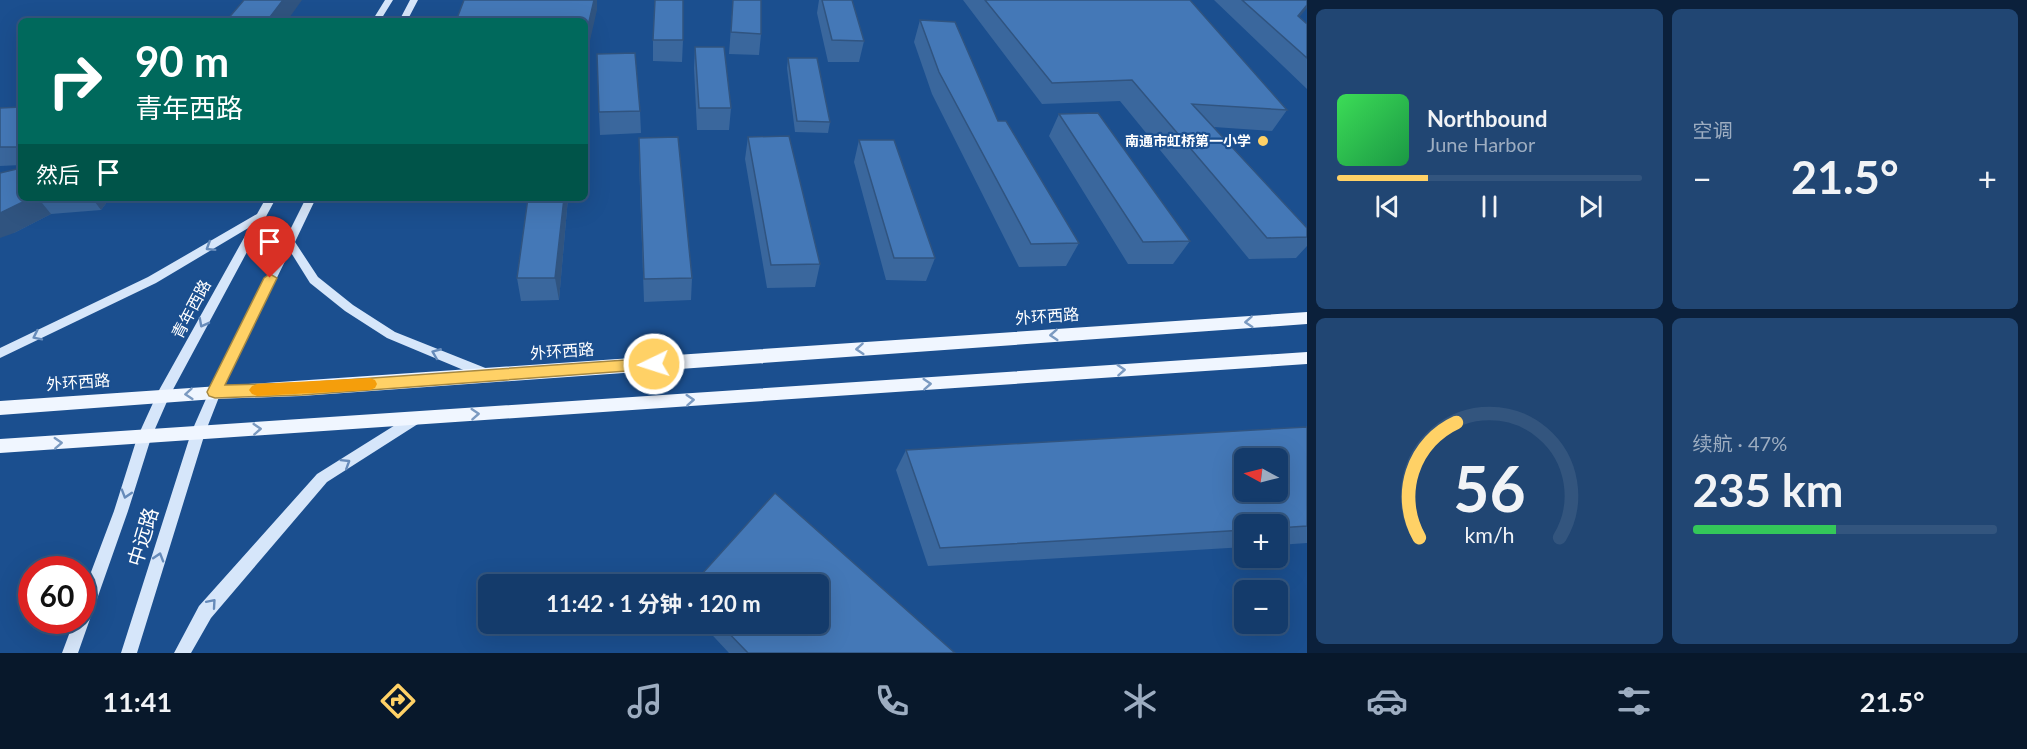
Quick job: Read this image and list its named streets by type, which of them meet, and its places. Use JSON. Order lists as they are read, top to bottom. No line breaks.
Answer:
{"streets":{"main road":["青年西路","外环西路","中远路"]},"crossings":[["青年西路","外环西路"],["青年西路","中远路"]],"places":["南通市虹桥第一小学"],"north":"left","page":{"tile":["空调",["续航 · 47%","235 km"]],"turn":["90 m","青年西路"],"song":["Northbound","June Harbor"],"then":"然后","heat":["−","21.5°","+"],"map_buttons":["+","−"],"limit":"60","trip":"11:42 · 1 分钟 · 120 m","tabs":["11:41","21.5°"],"gauge":["56","km/h"]}}
